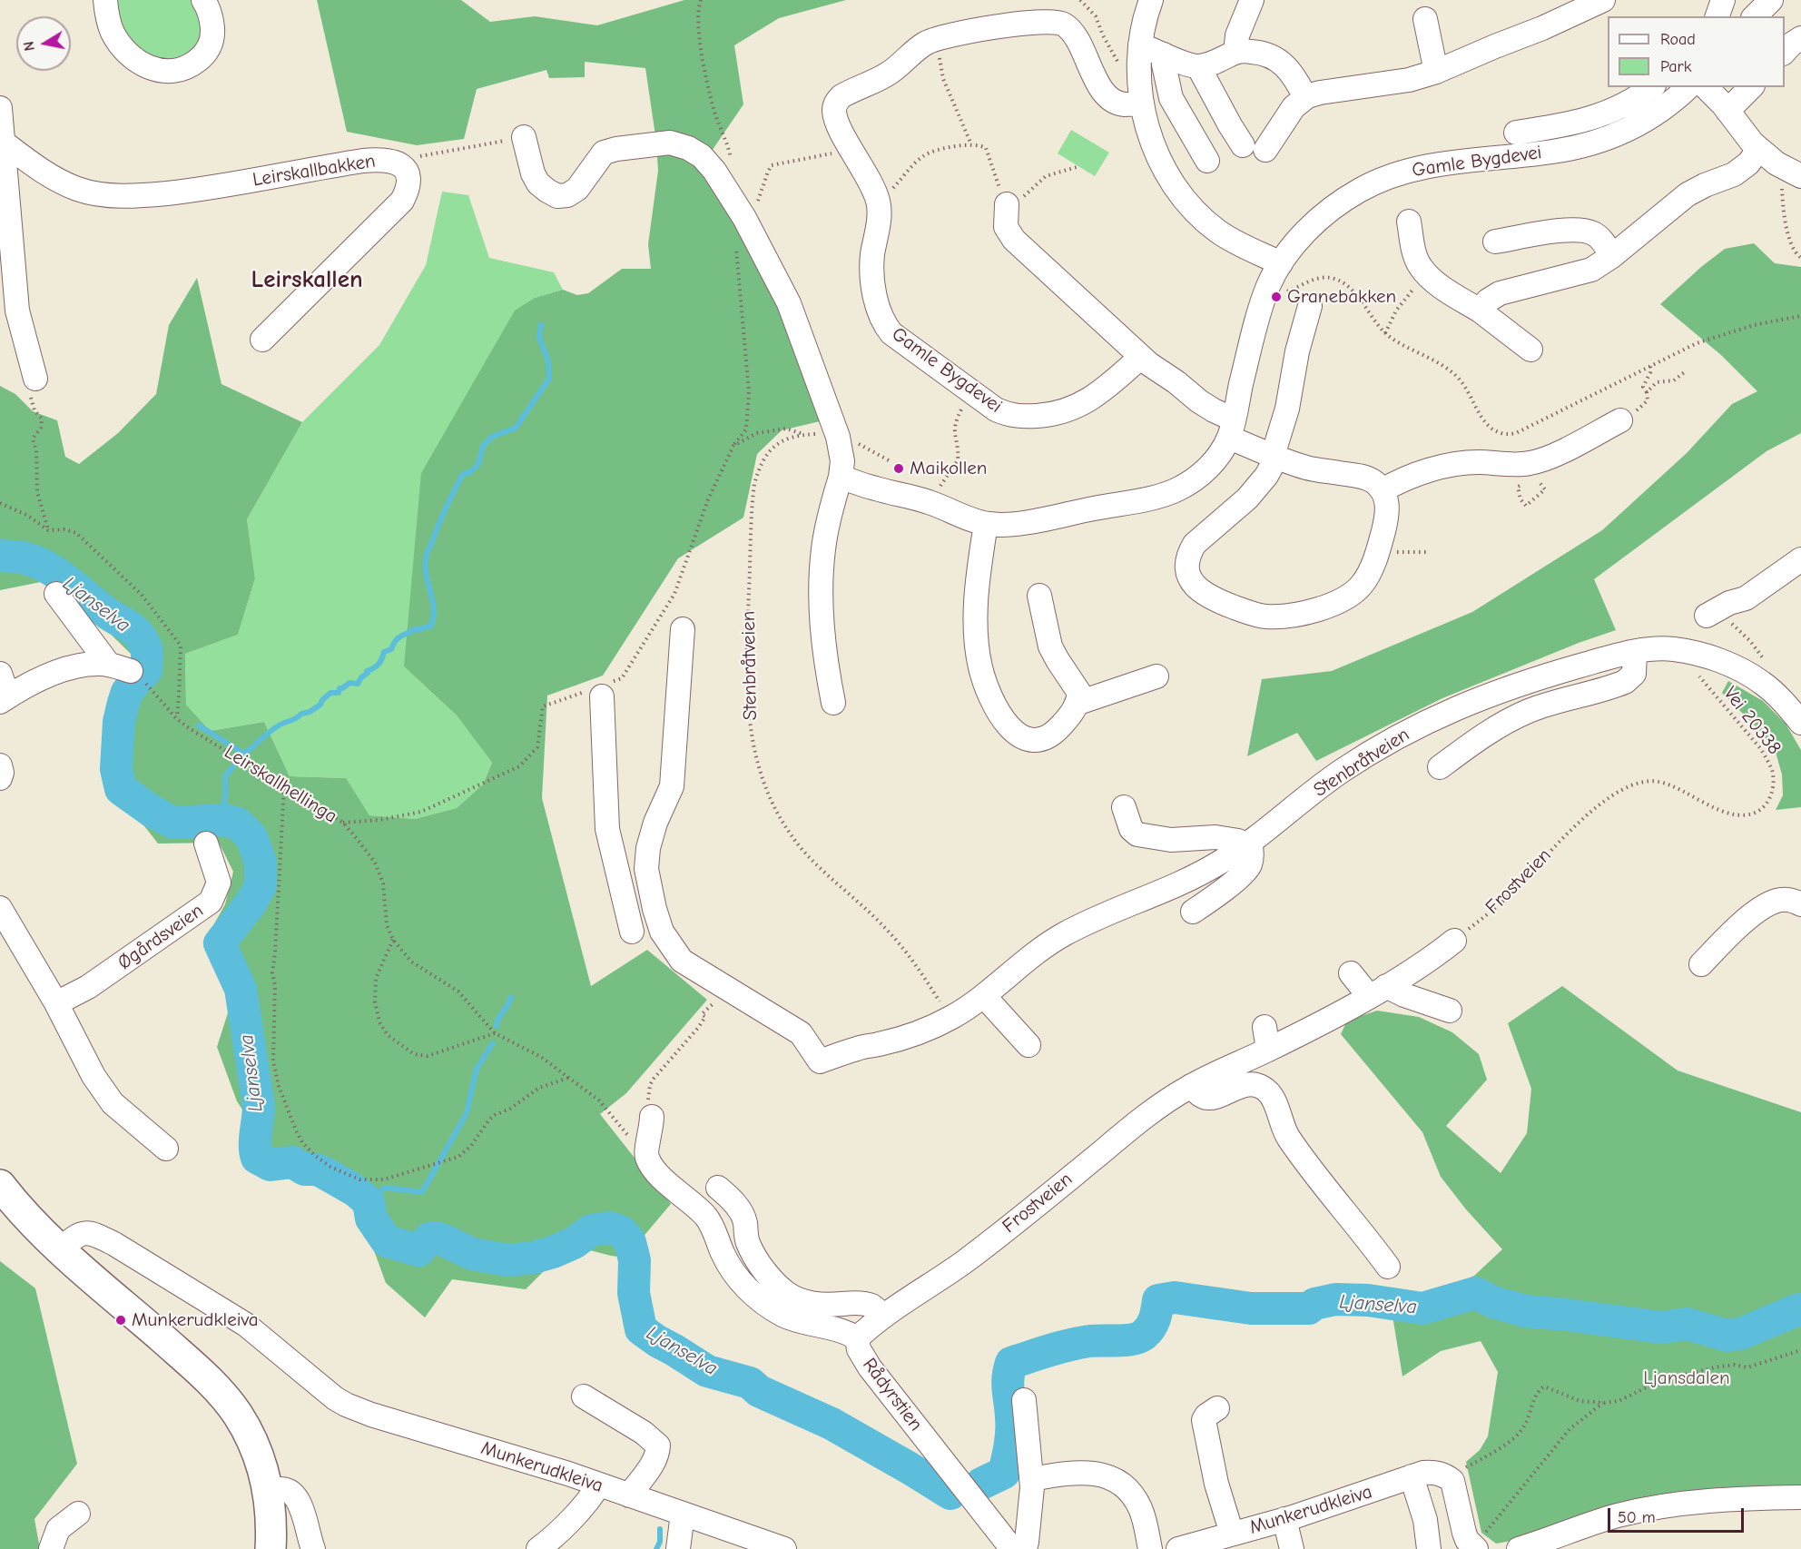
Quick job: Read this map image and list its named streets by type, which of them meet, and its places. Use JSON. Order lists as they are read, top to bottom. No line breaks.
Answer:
{"streets":{"street":["Gamle Bygdevei","Leirskallbakken","Stenbråtveien","Frostveien","Øgårdsveien","Rådyrstien","Munkerudkleiva"],"path":["Vei 20338","Leirskallhellinga"]},"crossings":[["Vei 20338","Frostveien"],["Frostveien","Rådyrstien"]],"districts":["Leirskallen"],"water":["Ljanselva"],"parks":["Ljansdalen"],"places":["Granebakken","Maikollen","Munkerudkleiva"],"legend":["Road","Park"],"scale_bar":"50 m","north":"left"}
